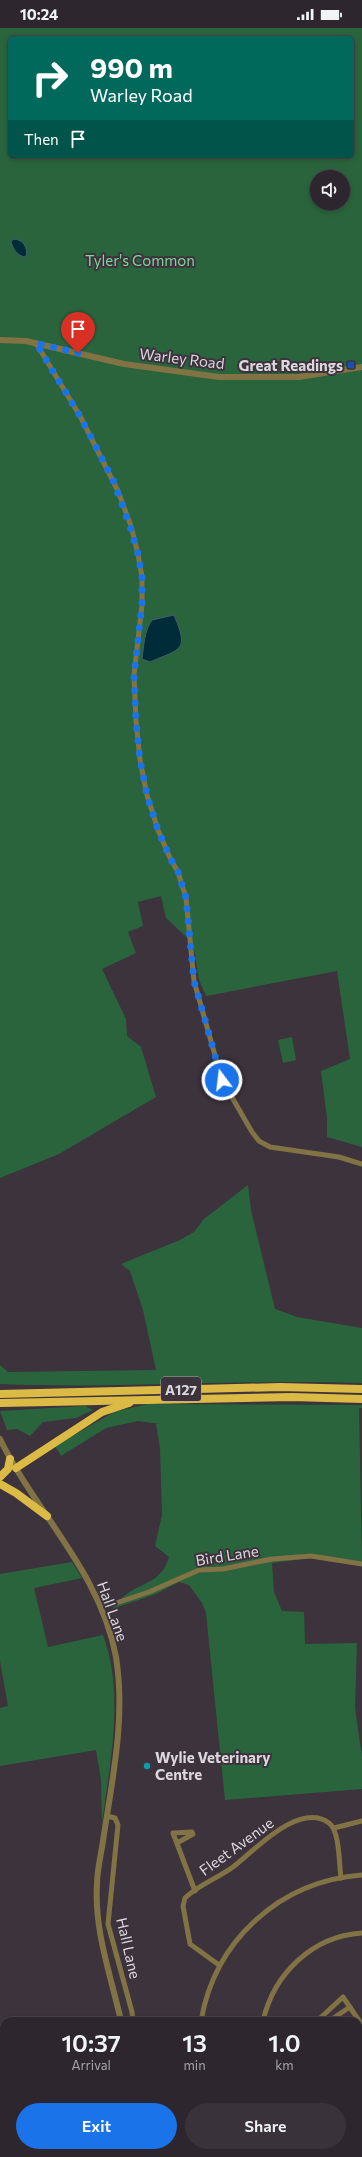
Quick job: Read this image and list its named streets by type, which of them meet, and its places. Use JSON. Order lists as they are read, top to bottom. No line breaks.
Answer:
{"streets":{"highway":["A127"],"street":["Warley Road","Bird Lane","Hall Lane","Fleet Avenue"]},"crossings":[["A127","Hall Lane"],["Bird Lane","Hall Lane"]],"parks":["Tyler's Common"],"places":{"transit":["Great Readings"],"other":["Wylie Veterinary Centre"]},"page":{"status":"10:24","turn":["990 m","Warley Road"],"then":"Then","eta":["10:37","Arrival","13","min","1.0","km"],"buttons":["Exit","Share"]}}
